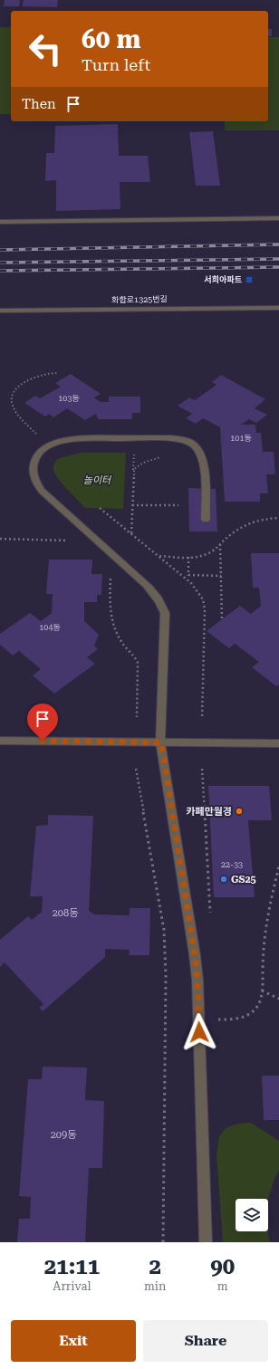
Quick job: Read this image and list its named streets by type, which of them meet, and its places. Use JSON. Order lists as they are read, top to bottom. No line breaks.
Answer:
{"streets":{"street":["화합로1325번길"]},"parks":["놀이터"],"places":{"transit":["서희아파트"],"other":["카페만월경","GS25"]},"house_numbers":["103동","101동","104동","22-33","208동","209동"],"page":{"turn":["60 m","Turn left"],"then":"Then","eta":["21:11","Arrival","2","min","90","m"],"buttons":["Exit","Share"]}}
